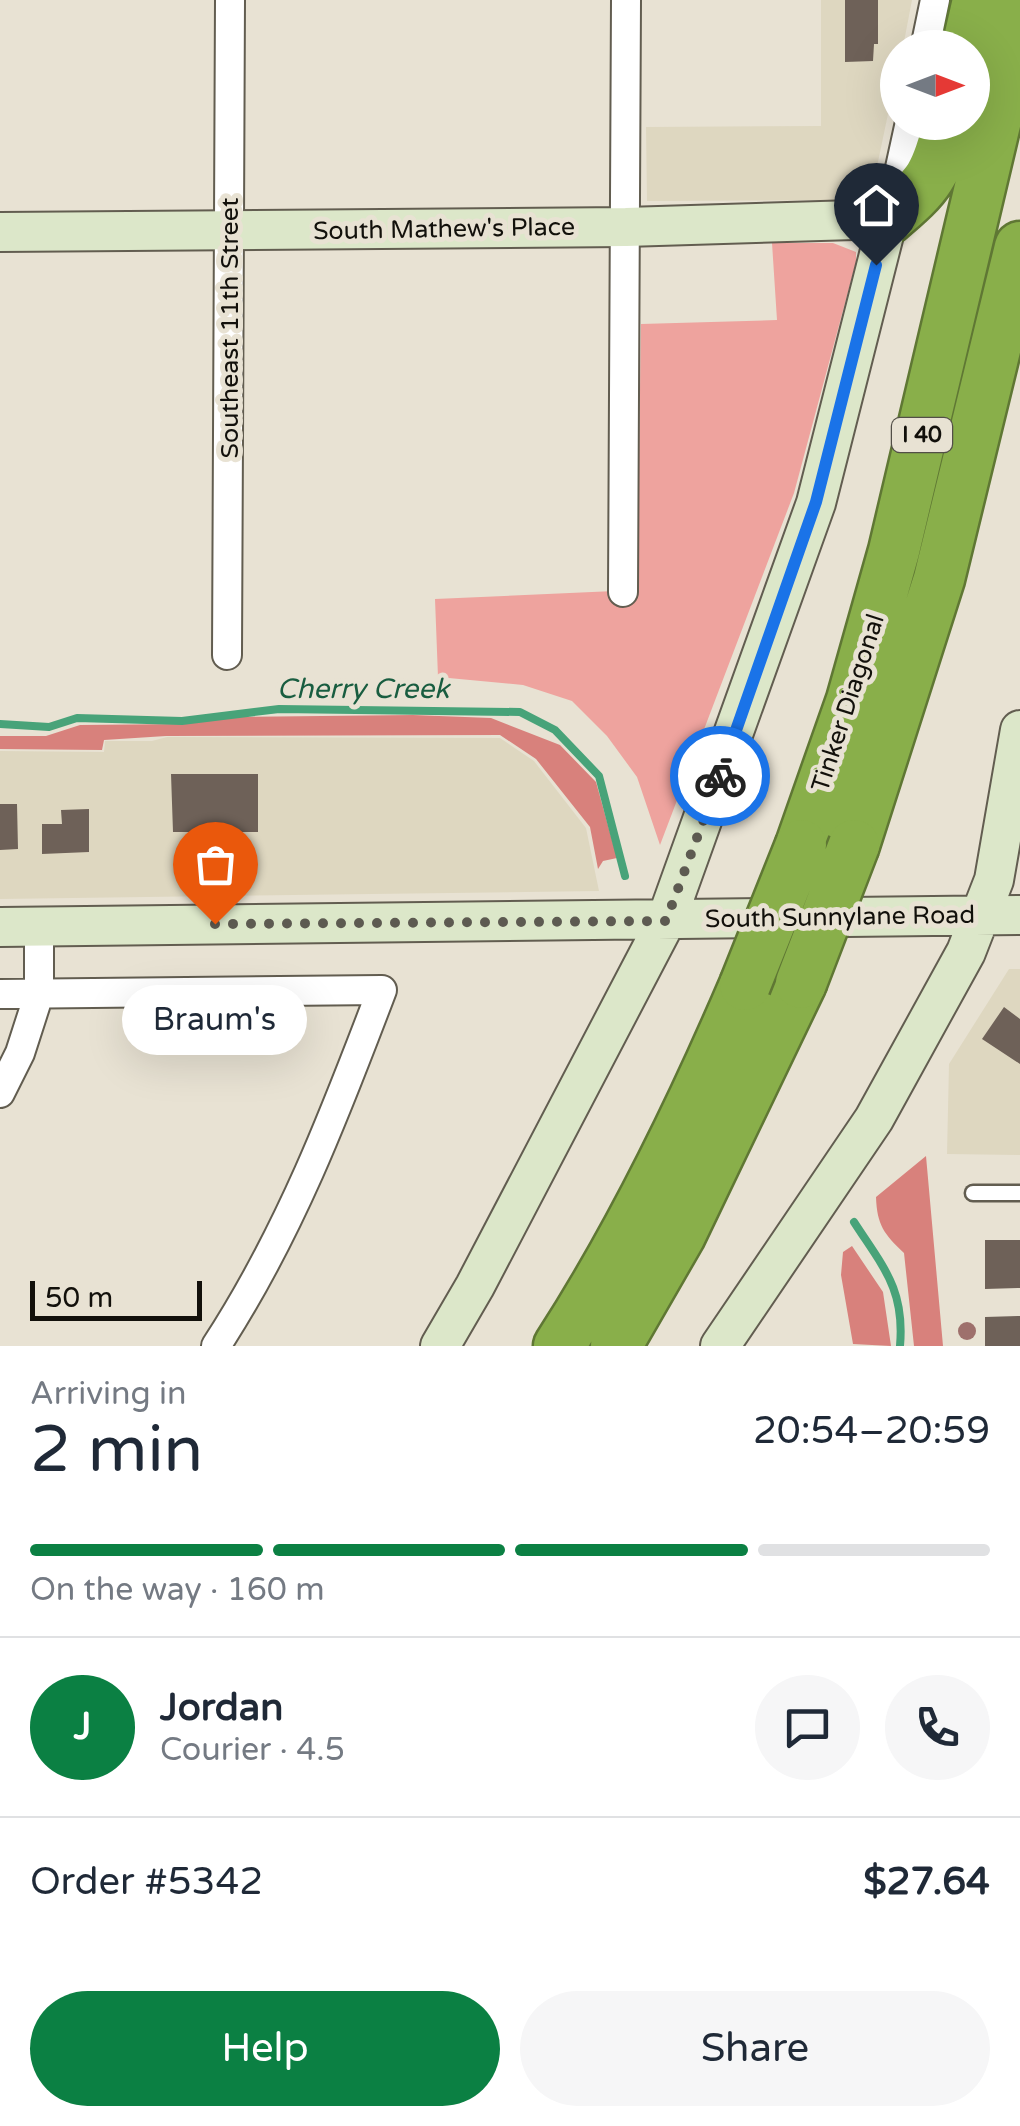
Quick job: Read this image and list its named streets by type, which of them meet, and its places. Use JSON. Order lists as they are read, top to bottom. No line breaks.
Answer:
{"streets":{"highway":["I 40","Tinker Diagonal"],"street":["South Mathew's Place","Southeast 11th Street","South Sunnylane Road"]},"crossings":[["South Mathew's Place","Southeast 11th Street"]],"water":["Cherry Creek"],"places":["Braum's"],"scale_bar":"50 m","north":"right","page":{"bubble":"Braum's","scale":"50 m","heading":["2 min","Arriving in","20:54–20:59"],"panel":["Jordan","Courier · 4.5","Order #5342","$27.64"],"bar":"On the way · 160 m","round":"J","buttons":["Help","Share"]}}
